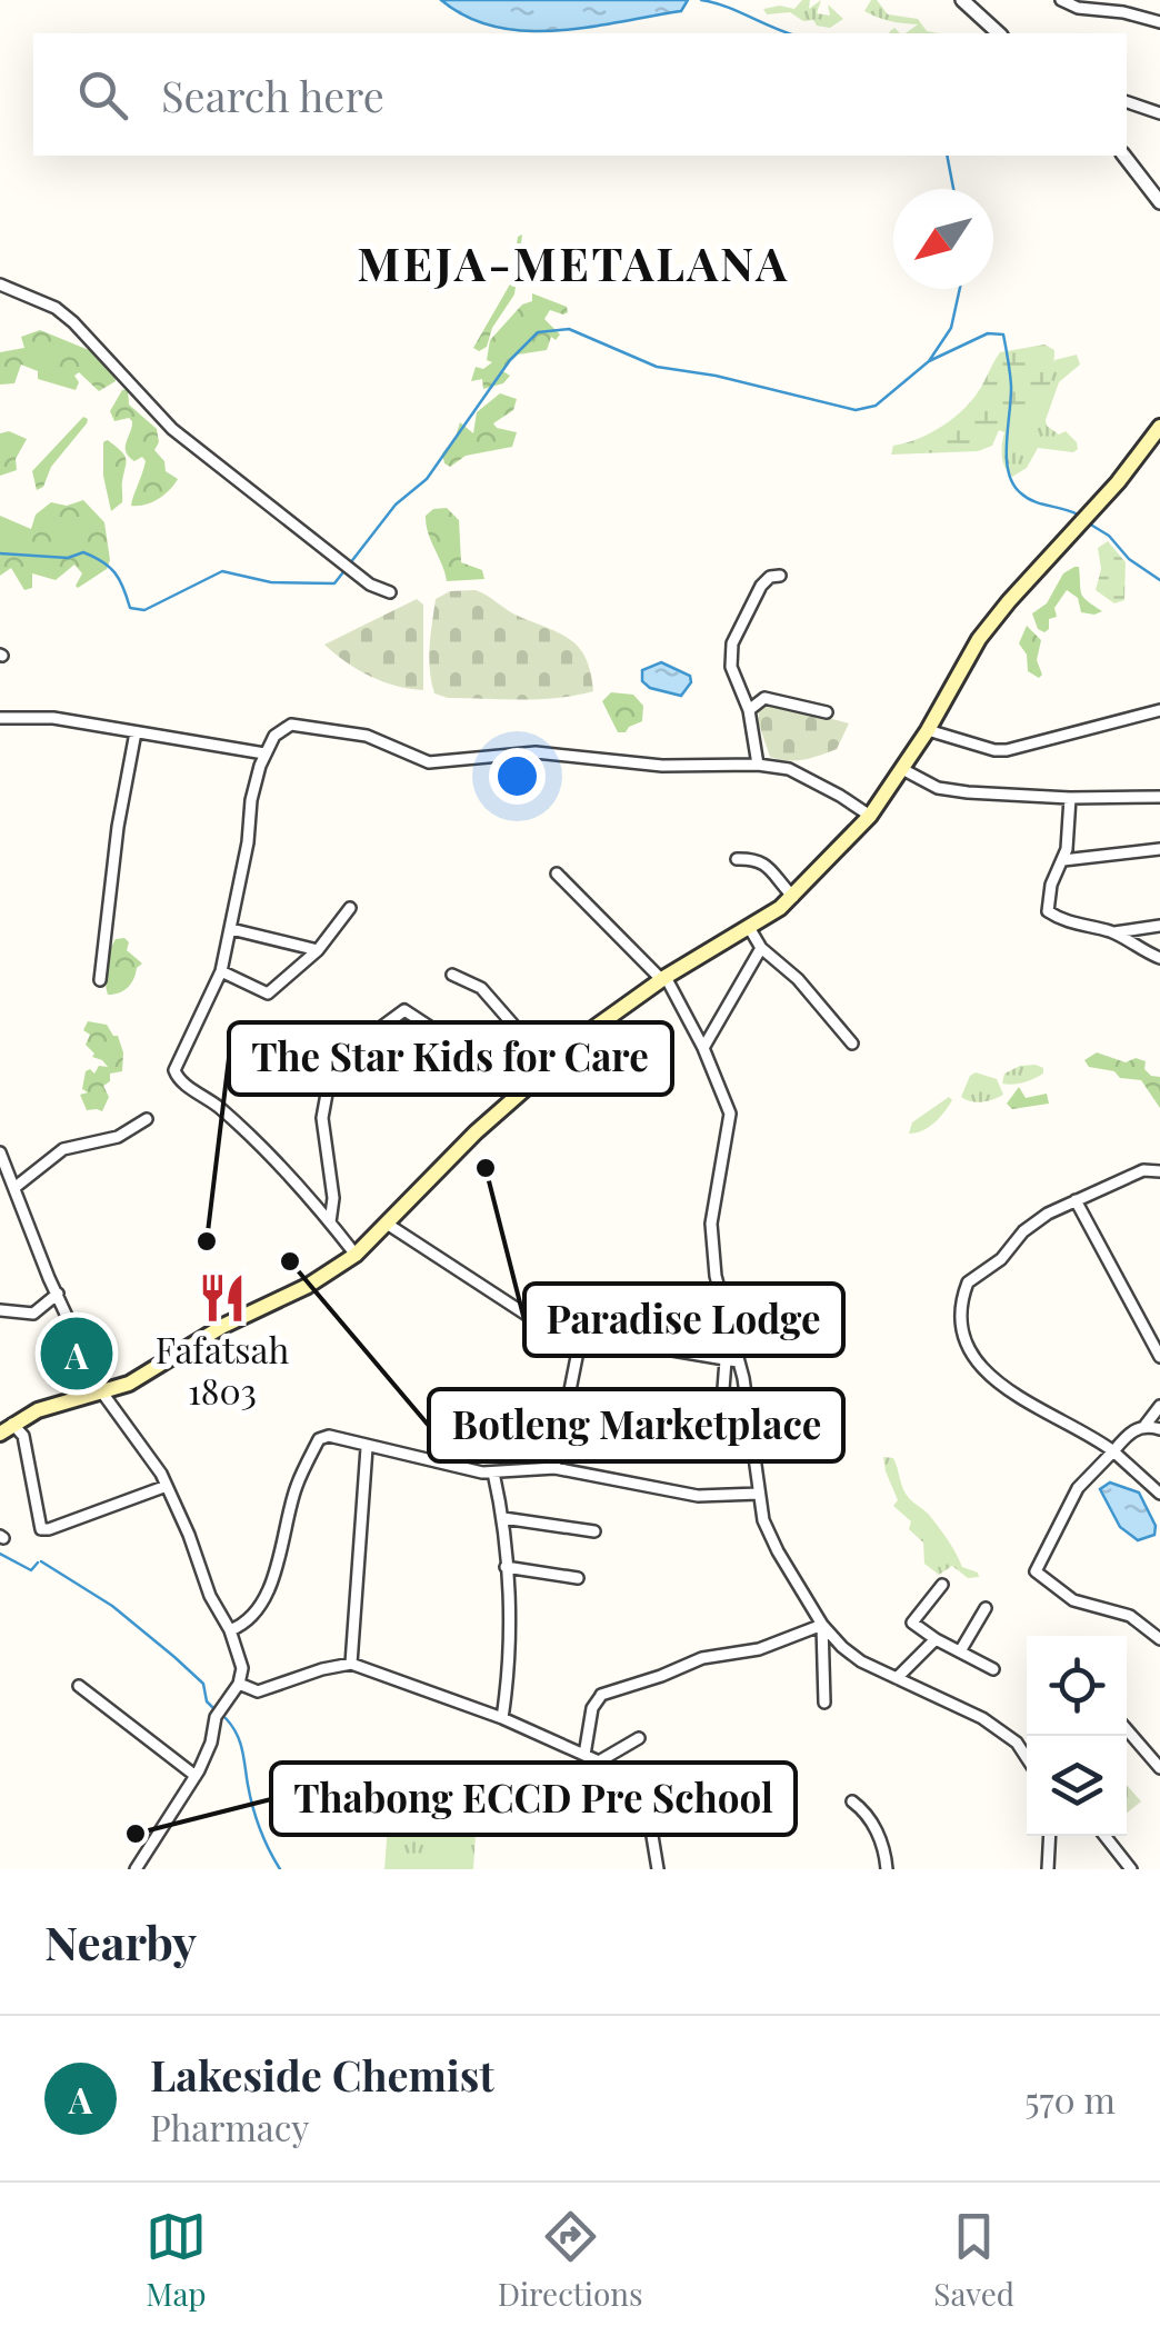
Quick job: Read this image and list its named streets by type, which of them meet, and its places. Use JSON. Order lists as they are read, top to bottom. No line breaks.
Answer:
{"districts":["MEJA-METALANA"],"places":{"other":["Paradise Lodge","The Star Kids for Care","Botleng Marketplace","Thabong ECCD Pre School"],"restaurant":["Fafatsah 1803"]},"north":"bottom left","page":{"search":"Search here","pins":"A","heading":"Nearby","list":[{"mark":"A","name":"Lakeside Chemist","note":"Pharmacy","value":"570 m"}],"nav":["Map","Directions","Saved"]}}
